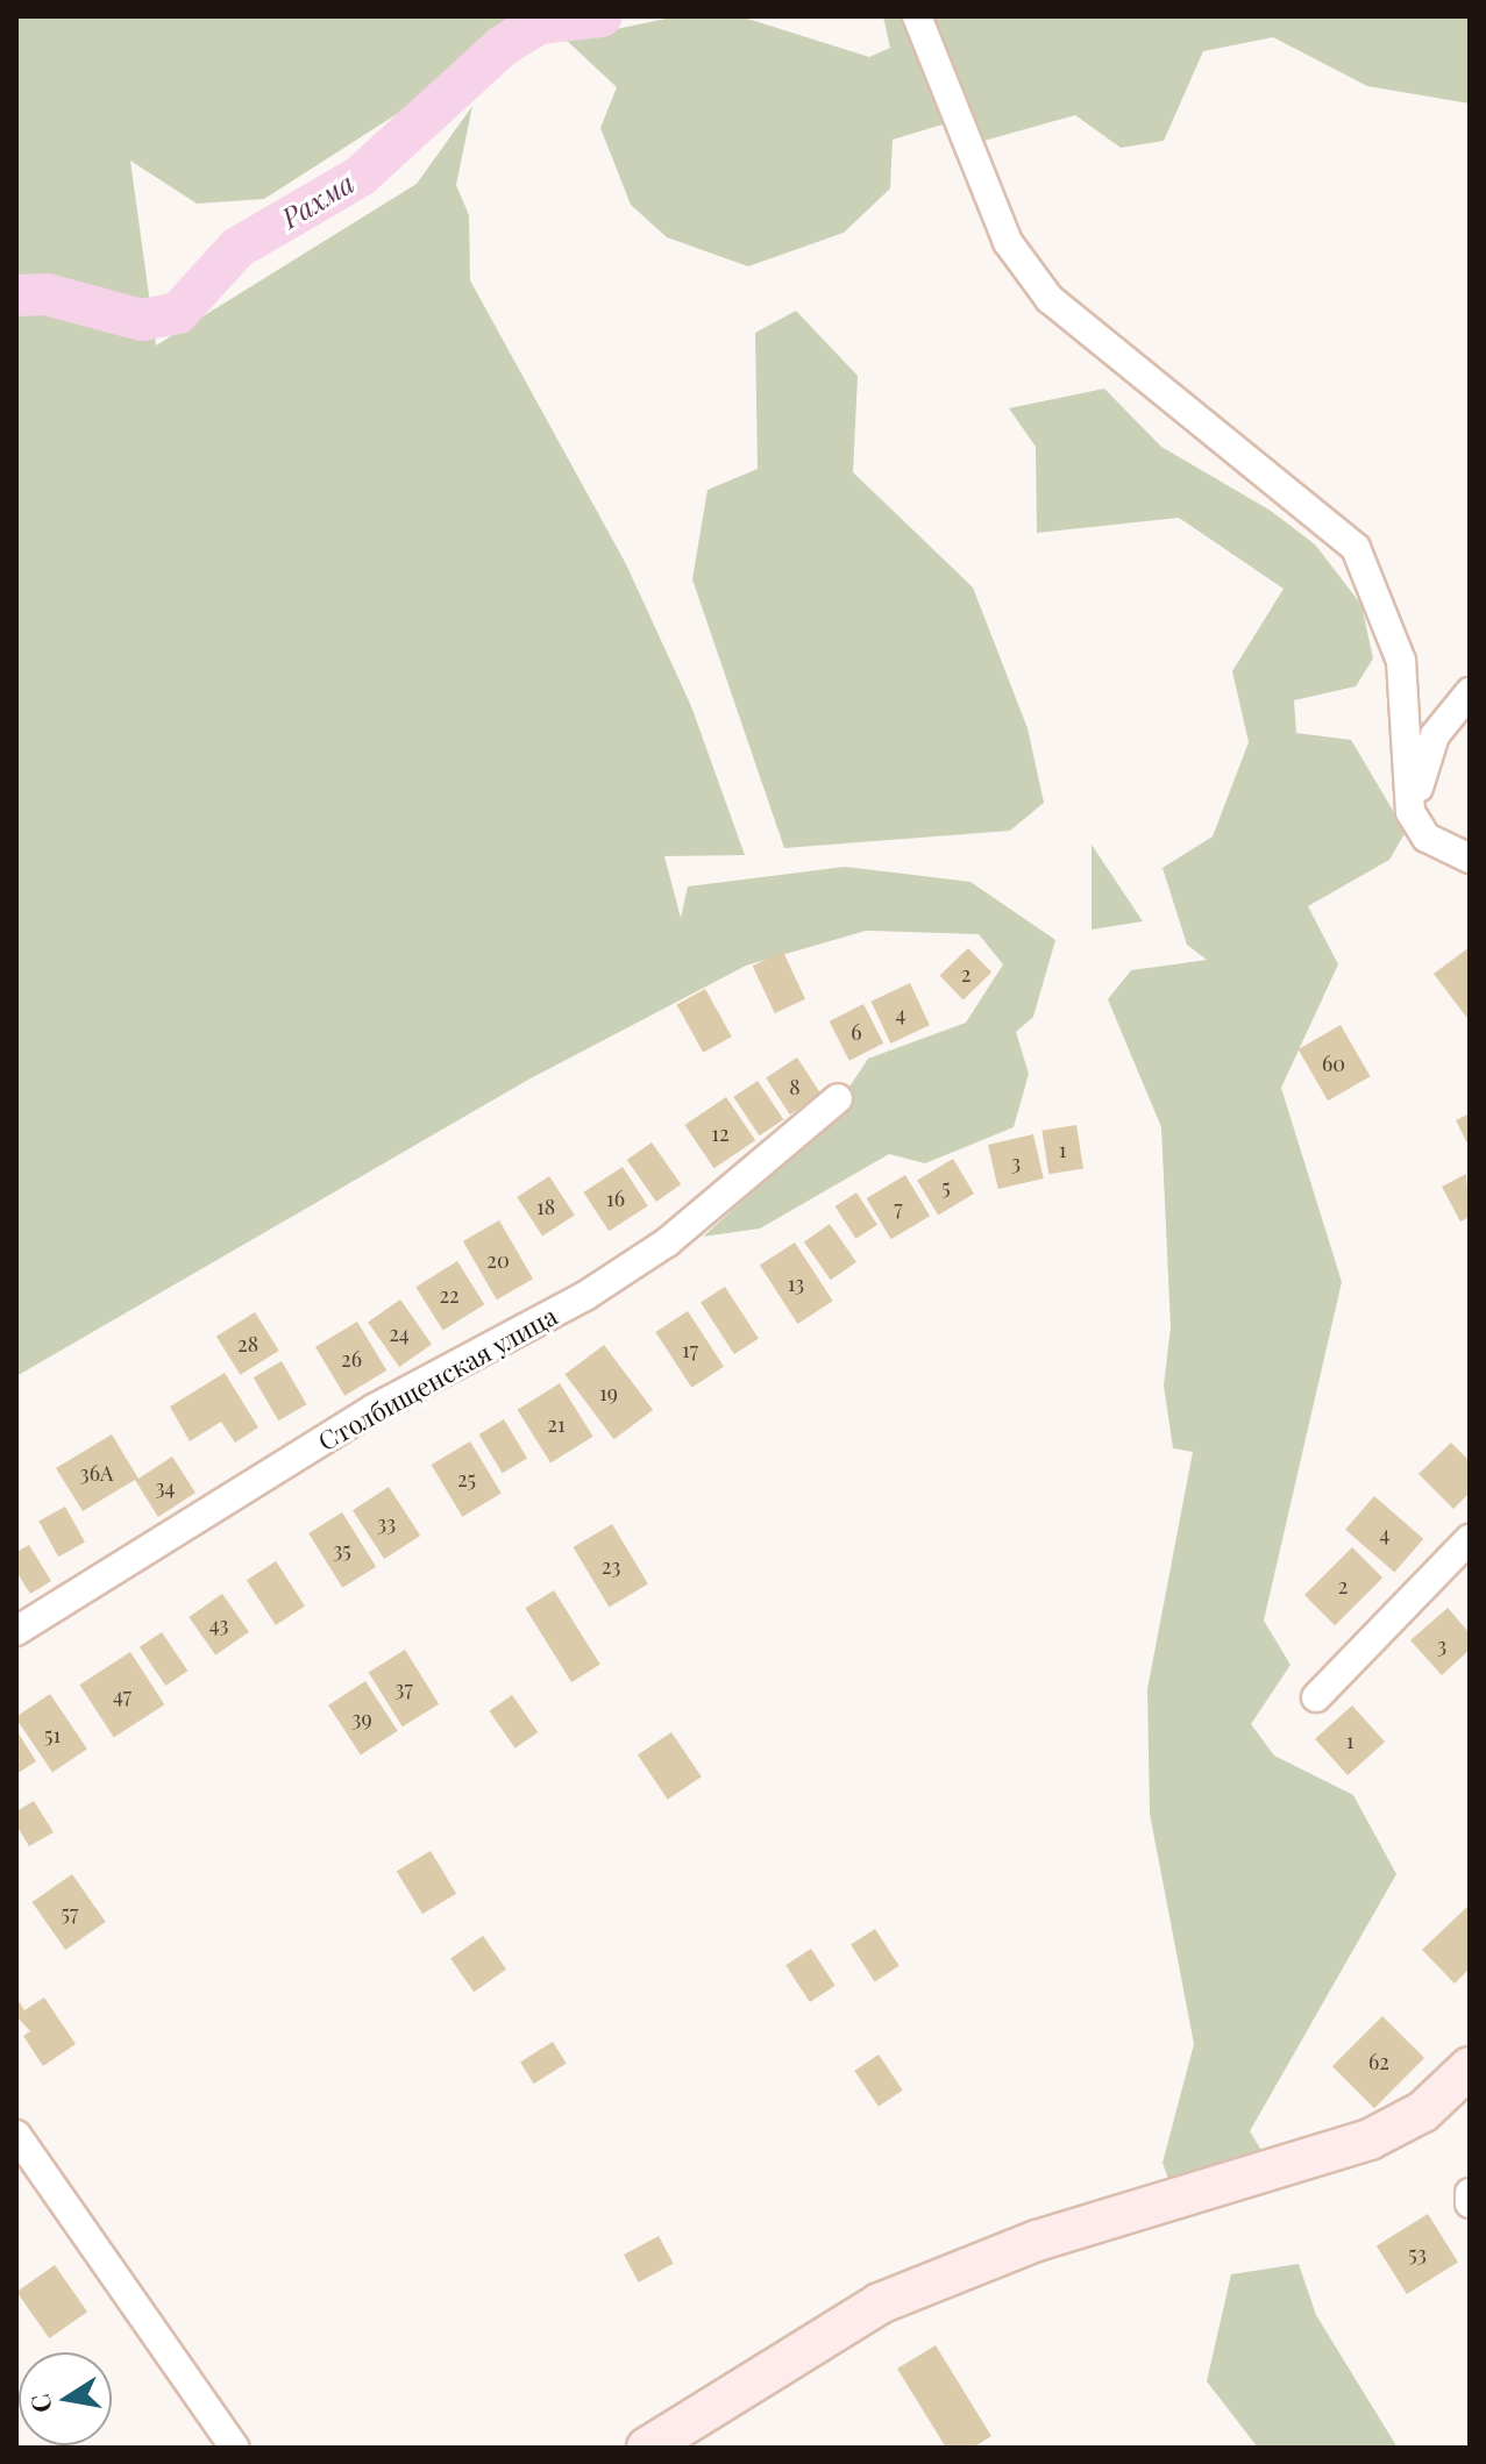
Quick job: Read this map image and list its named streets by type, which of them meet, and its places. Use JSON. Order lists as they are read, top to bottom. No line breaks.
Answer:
{"streets":{"street":["Столбищенская улица"]},"water":["Рахма"],"house_numbers":["2","4","6","60","8","12","1","3","5","16","18","7","20","13","22","24","28","17","26","19","21","36А","25","34","33","4","35","23","2","43","3","37","47","39","51","1","57","62","53"],"north":"left"}
